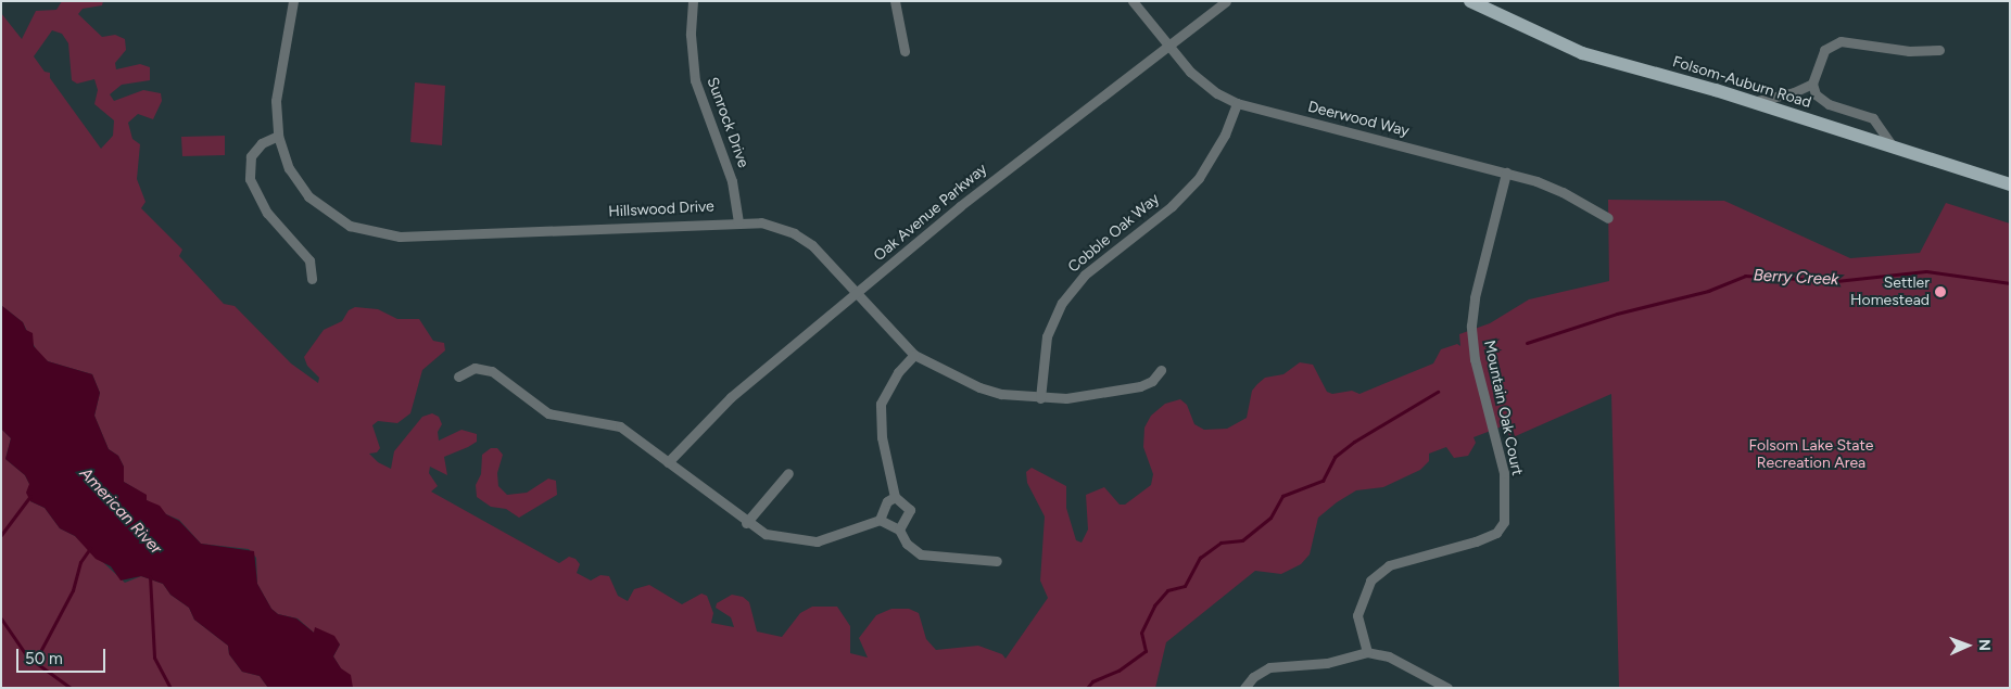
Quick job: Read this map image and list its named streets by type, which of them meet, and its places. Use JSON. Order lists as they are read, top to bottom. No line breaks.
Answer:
{"streets":{"main road":["Folsom-Auburn Road"],"street":["Deerwood Way","Sunrock Drive","Hillswood Drive","Oak Avenue Parkway","Cobble Oak Way","Mountain Oak Court"]},"crossings":[["Deerwood Way","Oak Avenue Parkway"],["Deerwood Way","Cobble Oak Way"],["Deerwood Way","Mountain Oak Court"],["Sunrock Drive","Hillswood Drive"],["Hillswood Drive","Oak Avenue Parkway"],["Hillswood Drive","Cobble Oak Way"]],"water":["Berry Creek","American River"],"parks":["Folsom Lake State Recreation Area"],"places":["Settler Homestead"],"scale_bar":"50 m","north":"right"}
